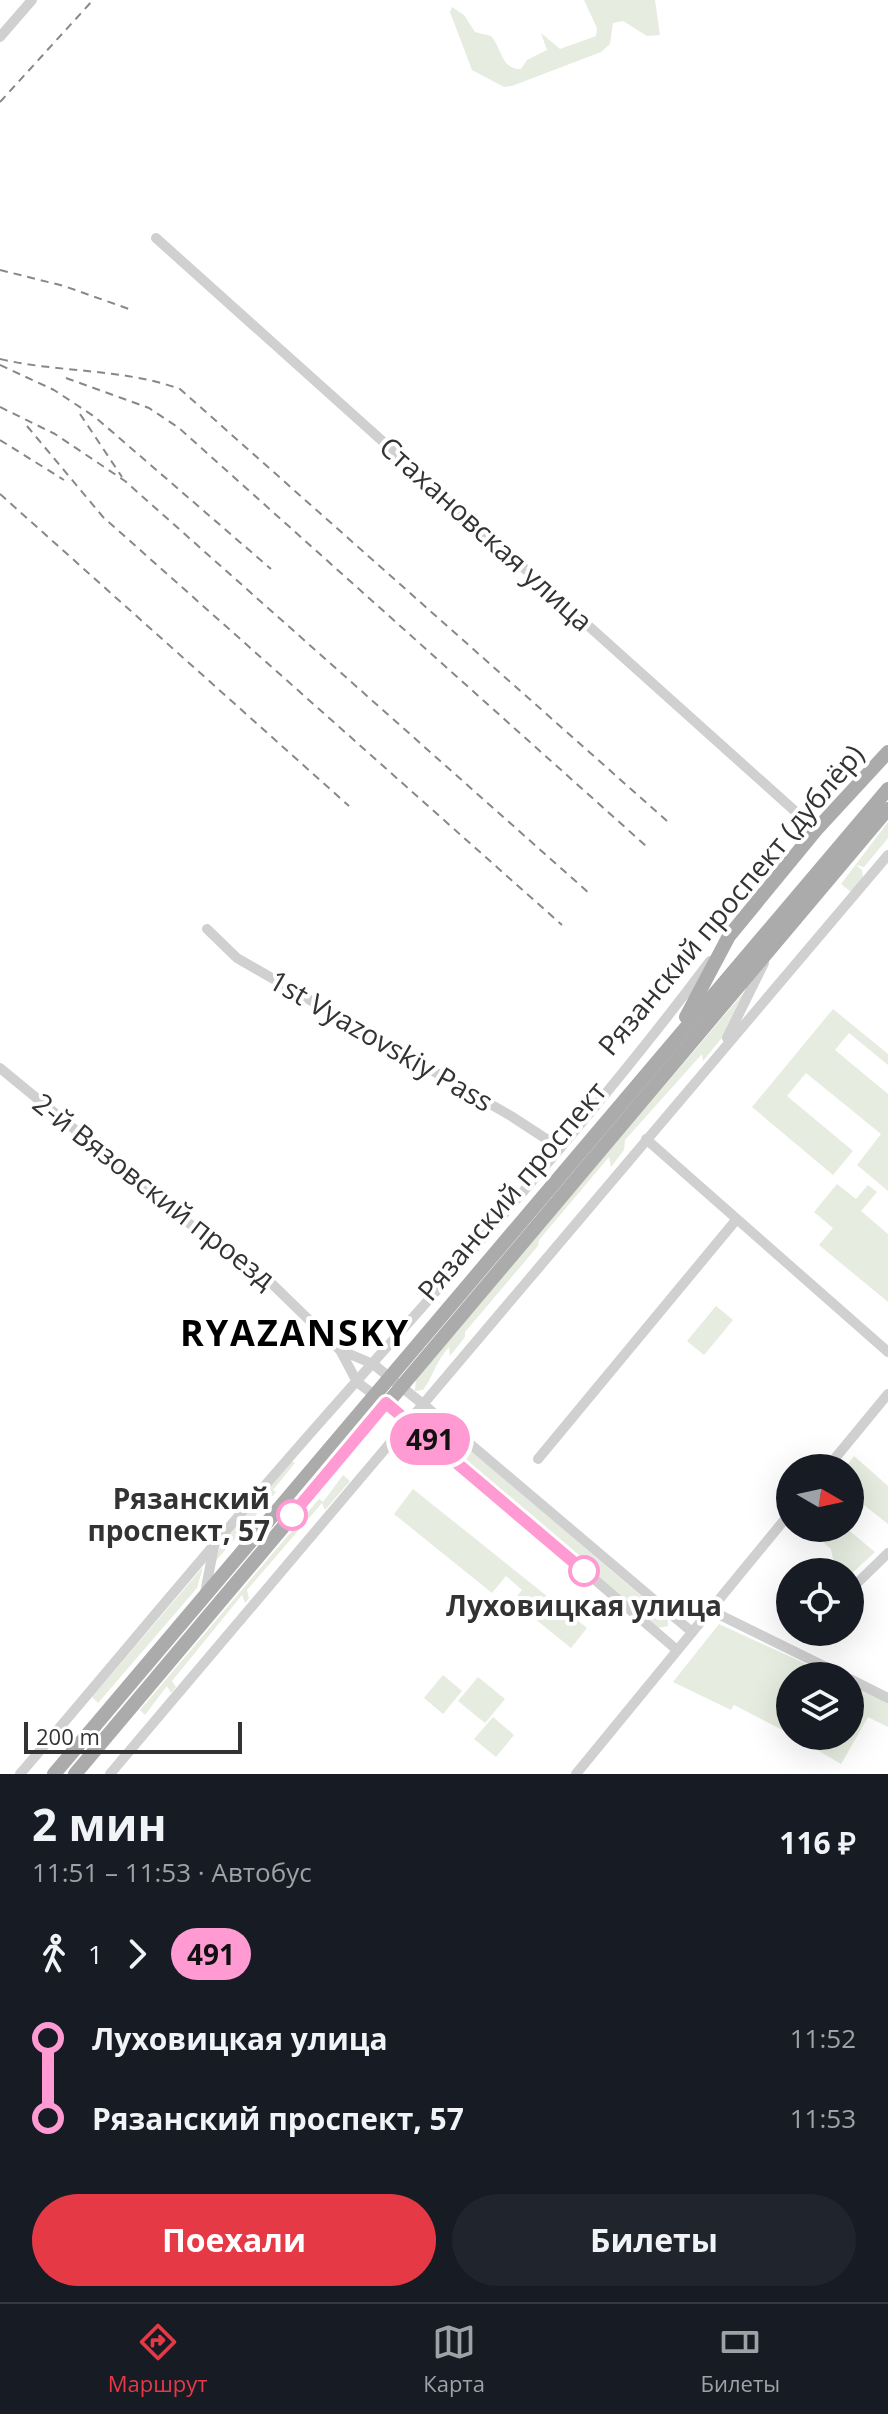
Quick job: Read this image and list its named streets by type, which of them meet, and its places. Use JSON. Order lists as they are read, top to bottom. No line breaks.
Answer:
{"streets":{"main road":["Рязанский проспект (дублёр)","Рязанский проспект"],"street":["Стахановская улица","1st Vyazovskiy Pass","2-й Вязовский проезд"]},"crossings":[["Стахановская улица","Рязанский проспект (дублёр)"],["Рязанский проспект (дублёр)","1st Vyazovskiy Pass"],["Рязанский проспект (дублёр)","2-й Вязовский проезд"],["2-й Вязовский проезд","Рязанский проспект"]],"districts":["RYAZANSKY"],"places":["Рязанский проспект, 57","Луховицкая улица"],"lines":["bus line 491"],"scale_bar":"200 m","north":"right","page":{"on_map":"491","scale":"200 m","heading":["2 мин","11:51 – 11:53 · Автобус","116 ₽"],"legs":["1","491"],"list":[{"name":"Луховицкая улица","value":"11:52"},{"name":"Рязанский проспект, 57","value":"11:53"}],"buttons":["Поехали","Билеты"],"tabs":["Маршрут","Карта","Билеты"]}}
